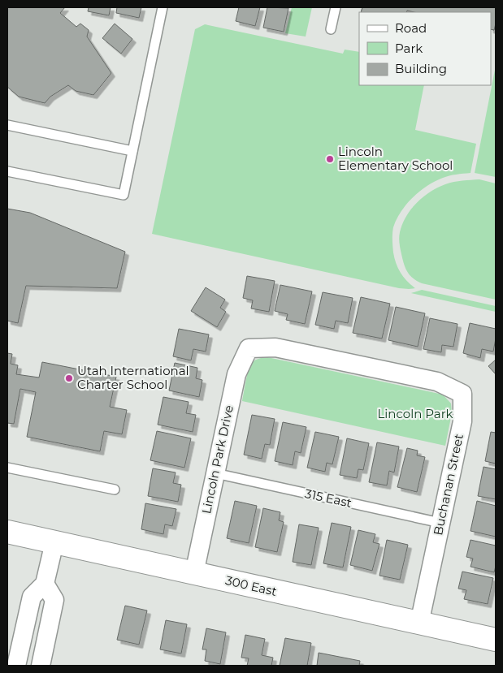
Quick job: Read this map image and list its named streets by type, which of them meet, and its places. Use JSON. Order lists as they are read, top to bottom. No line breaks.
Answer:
{"streets":{"street":["Lincoln Park Drive","Buchanan Street","300 East"],"lane":["315 East"]},"crossings":[["Lincoln Park Drive","Buchanan Street"],["Lincoln Park Drive","315 East"],["Lincoln Park Drive","300 East"],["Buchanan Street","315 East"],["Buchanan Street","300 East"]],"parks":["Lincoln Park"],"places":["Lincoln Elementary School","Utah International Charter School"],"legend":["Road","Park","Building"]}
